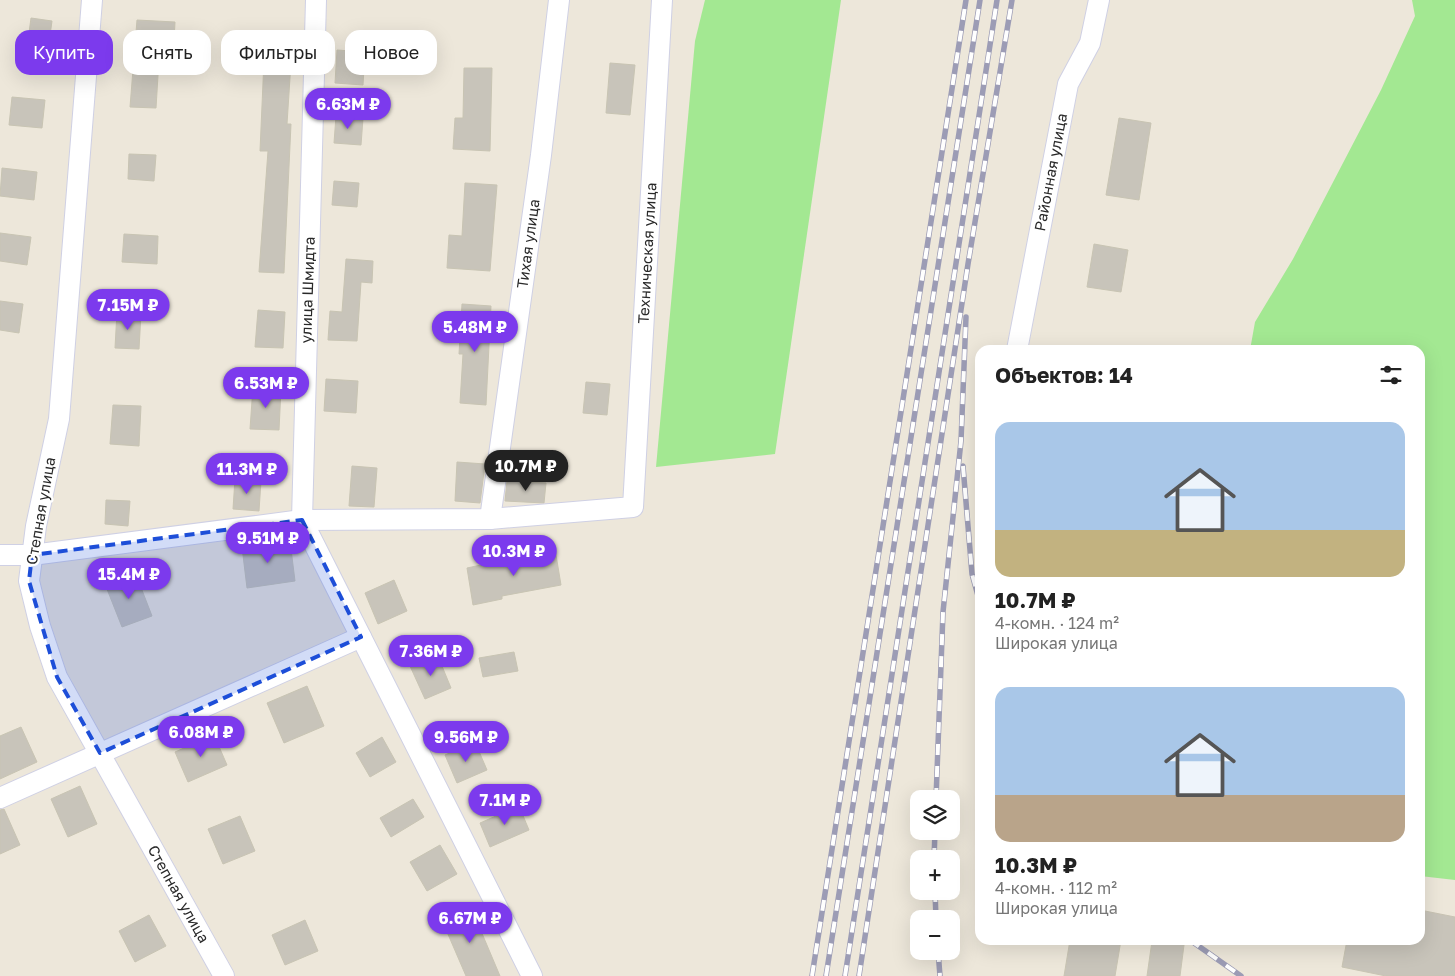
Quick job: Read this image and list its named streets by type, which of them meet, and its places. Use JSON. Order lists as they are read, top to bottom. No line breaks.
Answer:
{"streets":{"street":["Районная улица","Тихая улица","Техническая улица","улица Шмидта","Степная улица"]},"crossings":[["Тихая улица","Техническая улица"]],"page":{"chip":["Купить","Снять","Фильтры","Новое"],"price":["6.63M ₽","7.15M ₽","5.48M ₽","6.53M ₽","10.7M ₽","11.3M ₽","9.51M ₽","10.3M ₽","15.4M ₽","7.36M ₽","6.08M ₽","9.56M ₽","7.1M ₽","6.67M ₽"],"heading":"Объектов: 14","list":[{"name":"10.7M ₽","note":"4-комн. · 124 m² · Широкая улица"},{"name":"10.3M ₽","note":"4-комн. · 112 m² · Широкая улица"}],"map_buttons":["+","−"]}}
